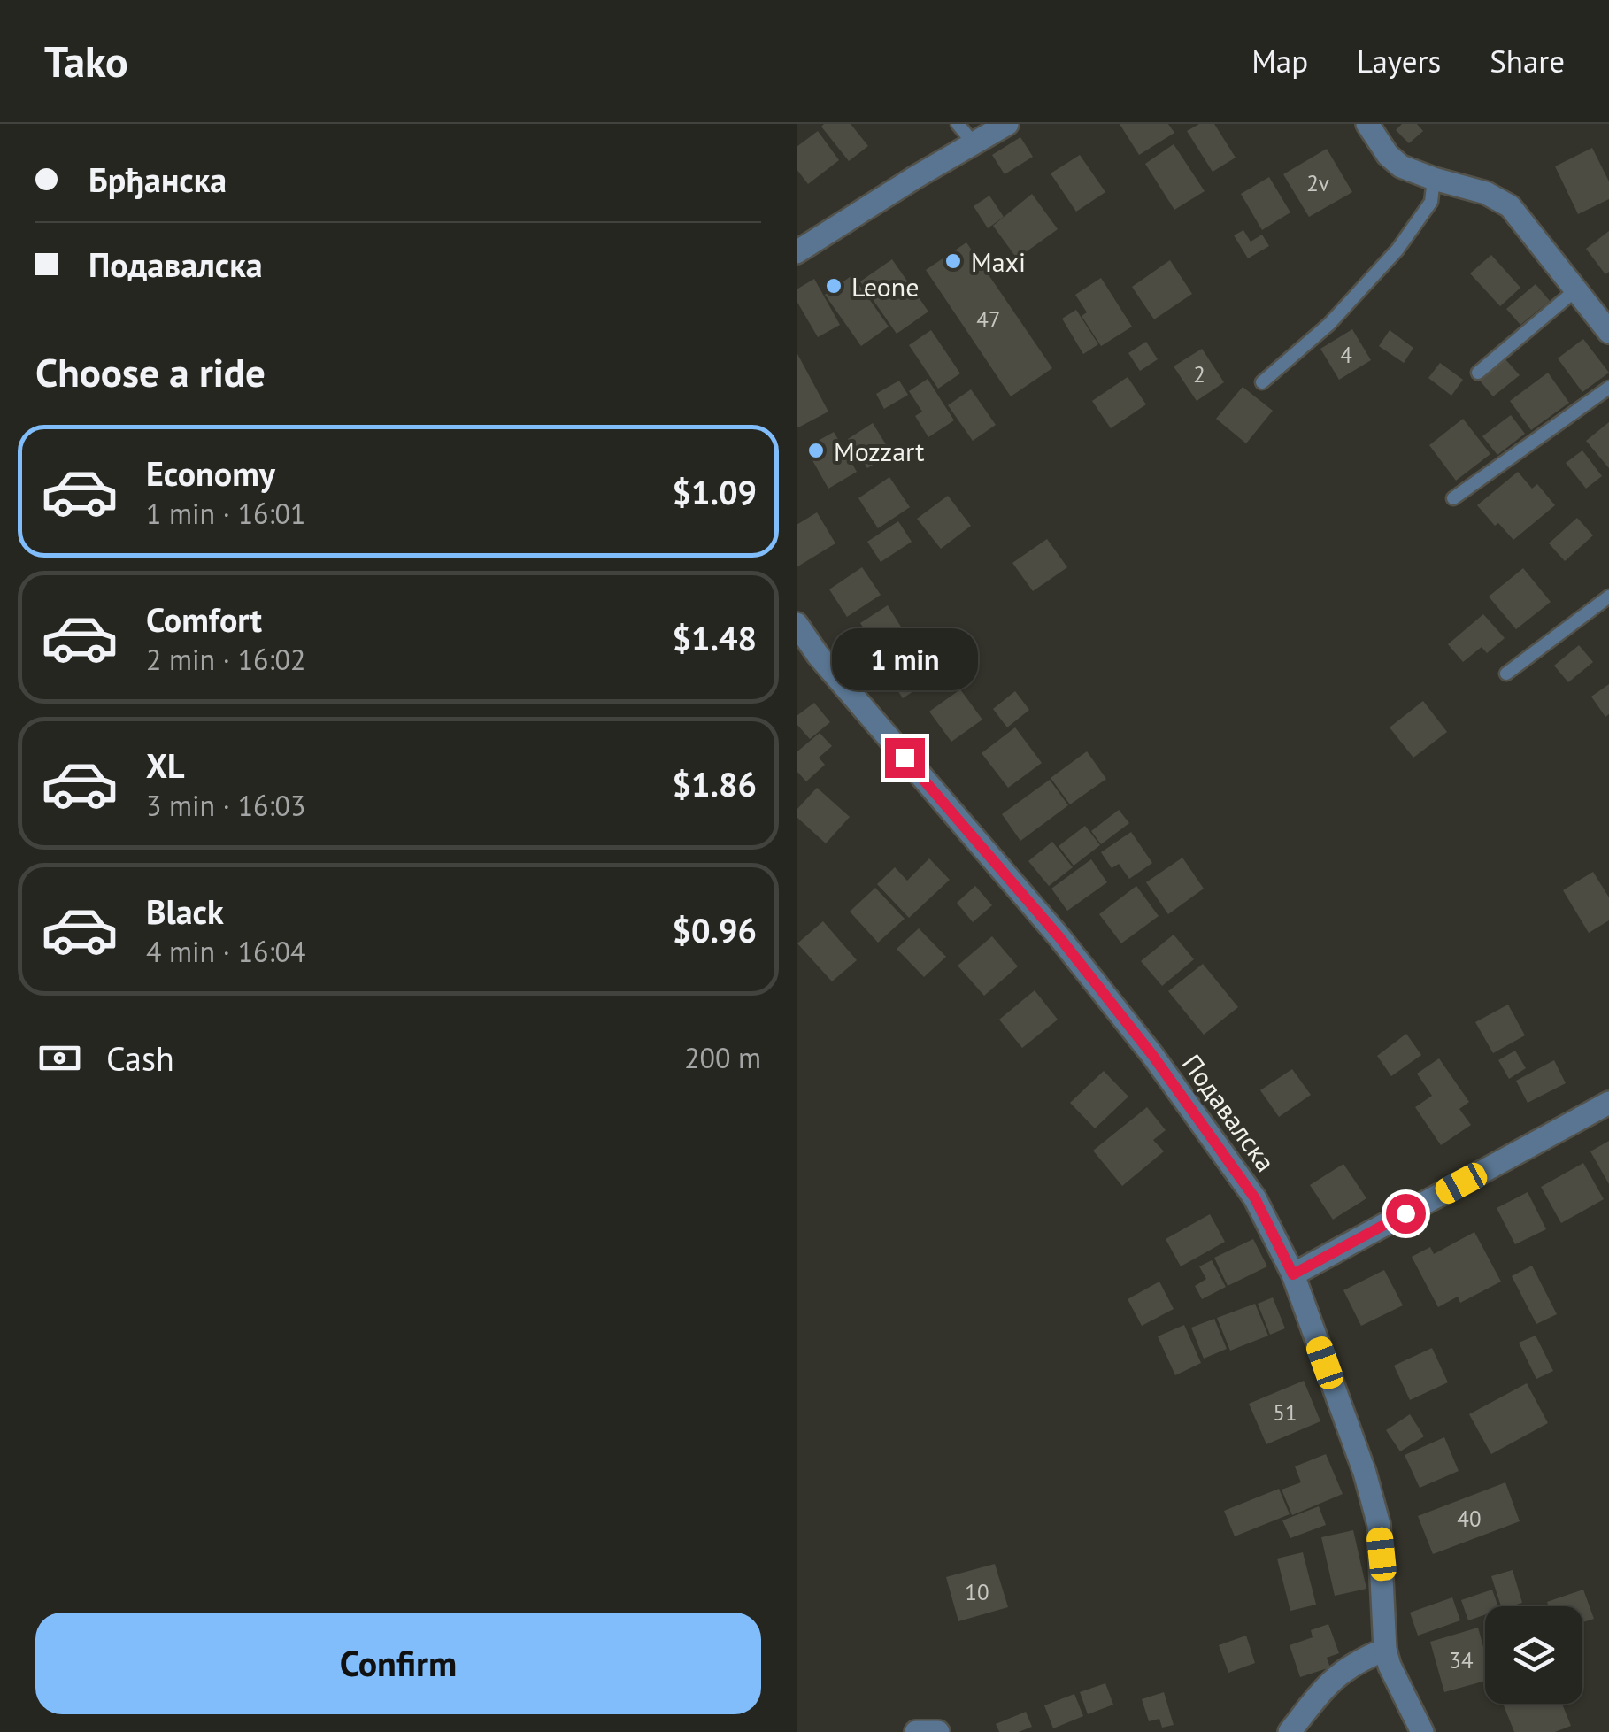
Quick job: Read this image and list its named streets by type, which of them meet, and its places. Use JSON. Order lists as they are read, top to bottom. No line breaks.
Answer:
{"streets":{"street":["Подавалска"]},"places":["Maxi","Leone","Mozzart"],"house_numbers":["2v","47","4","2","51","40","10","34"],"page":{"header":"Tako","nav":["Map","Layers","Share"],"banner":["Брђанска","Подавалска"],"heading":"Choose a ride","list":[{"name":"Economy","note":"1 min · 16:01","value":"$1.09"},{"name":"Comfort","note":"2 min · 16:02","value":"$1.48"},{"name":"XL","note":"3 min · 16:03","value":"$1.86"},{"name":"Black","note":"4 min · 16:04","value":"$0.96"}],"bubble":"1 min","pay":["Cash","200 m"],"buttons":"Confirm"}}
